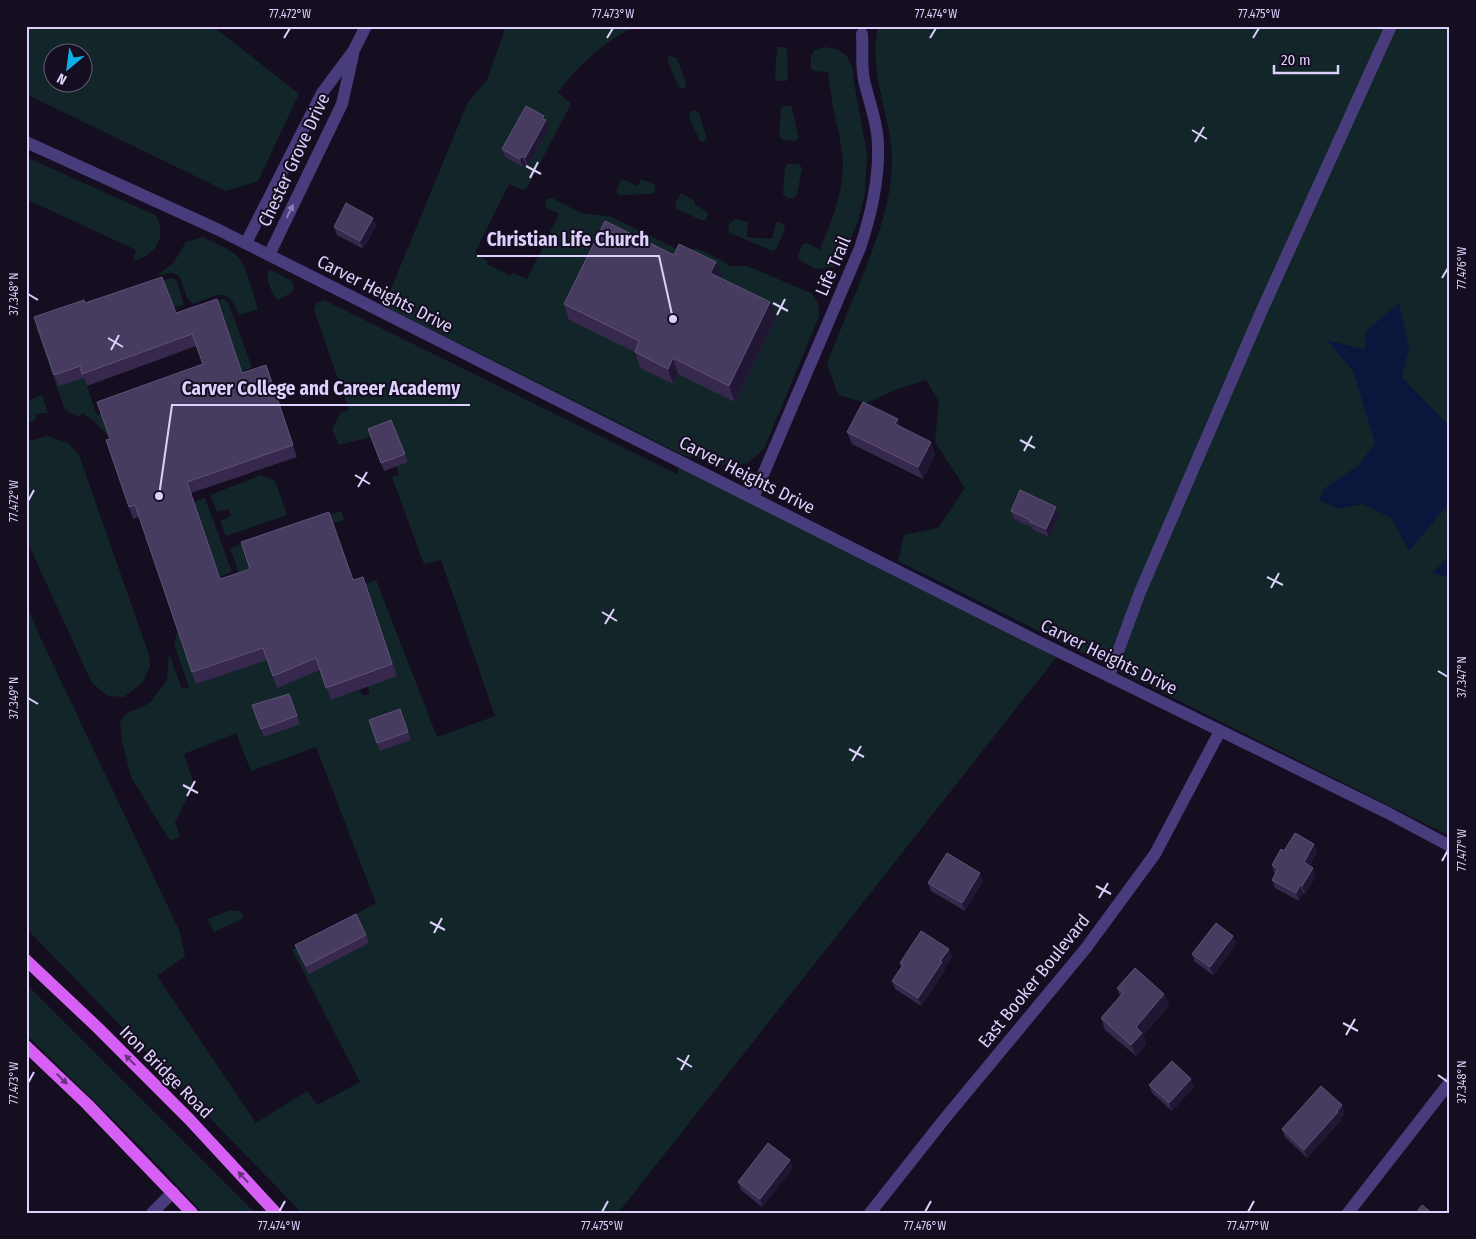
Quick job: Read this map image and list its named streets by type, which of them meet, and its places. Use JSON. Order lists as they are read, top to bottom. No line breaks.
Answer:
{"streets":{"main road":["Iron Bridge Road"],"street":["Chester Grove Drive","Life Trail","Carver Heights Drive","East Booker Boulevard"]},"crossings":[["Chester Grove Drive","Carver Heights Drive"],["Life Trail","Carver Heights Drive"],["Carver Heights Drive","East Booker Boulevard"]],"places":["Christian Life Church","Carver College and Career Academy"],"scale_bar":"20 m","north":"bottom left","coordinates":["77.472°W","77.473°W","77.474°W","77.475°W","77.476°W","37.348°N","37.347°N","37.349°N","77.477°W"]}
